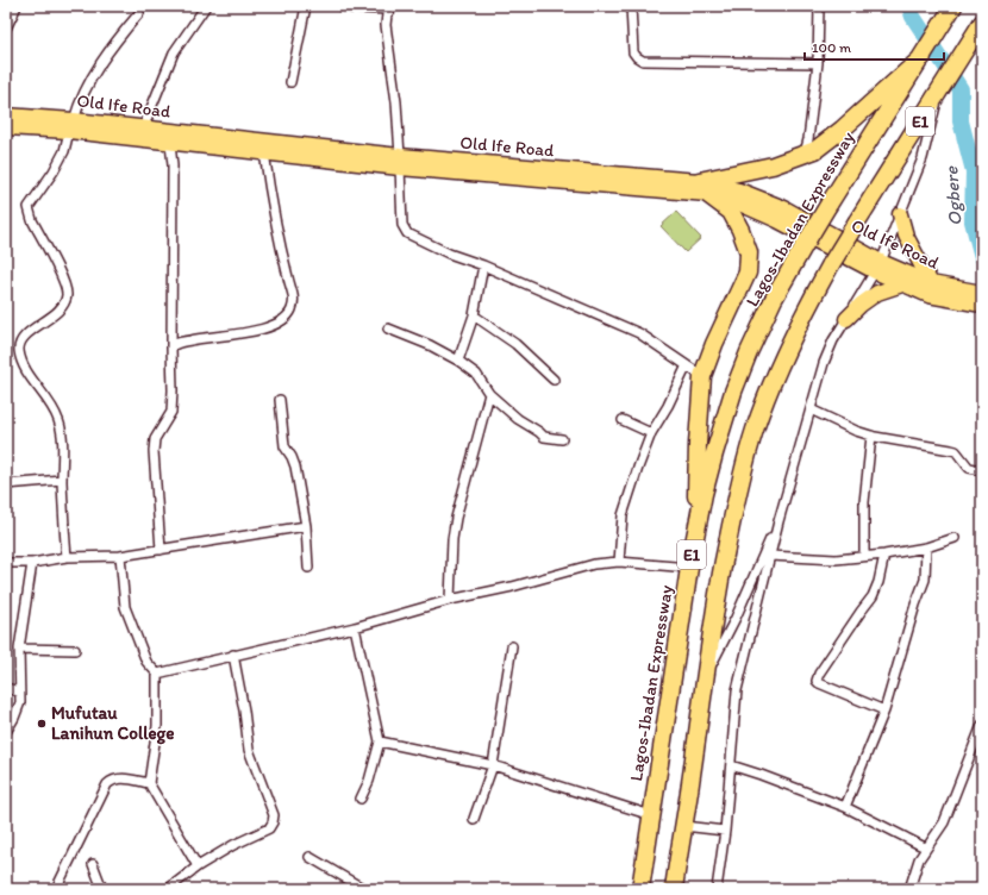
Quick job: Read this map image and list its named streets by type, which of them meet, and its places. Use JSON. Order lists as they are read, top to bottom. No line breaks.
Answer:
{"streets":{"highway":["E1","Lagos-Ibadan Expressway"],"main road":["Old Ife Road"]},"water":["Ogbere"],"places":["Mufutau Lanihun College"],"scale_bar":"100 m"}
